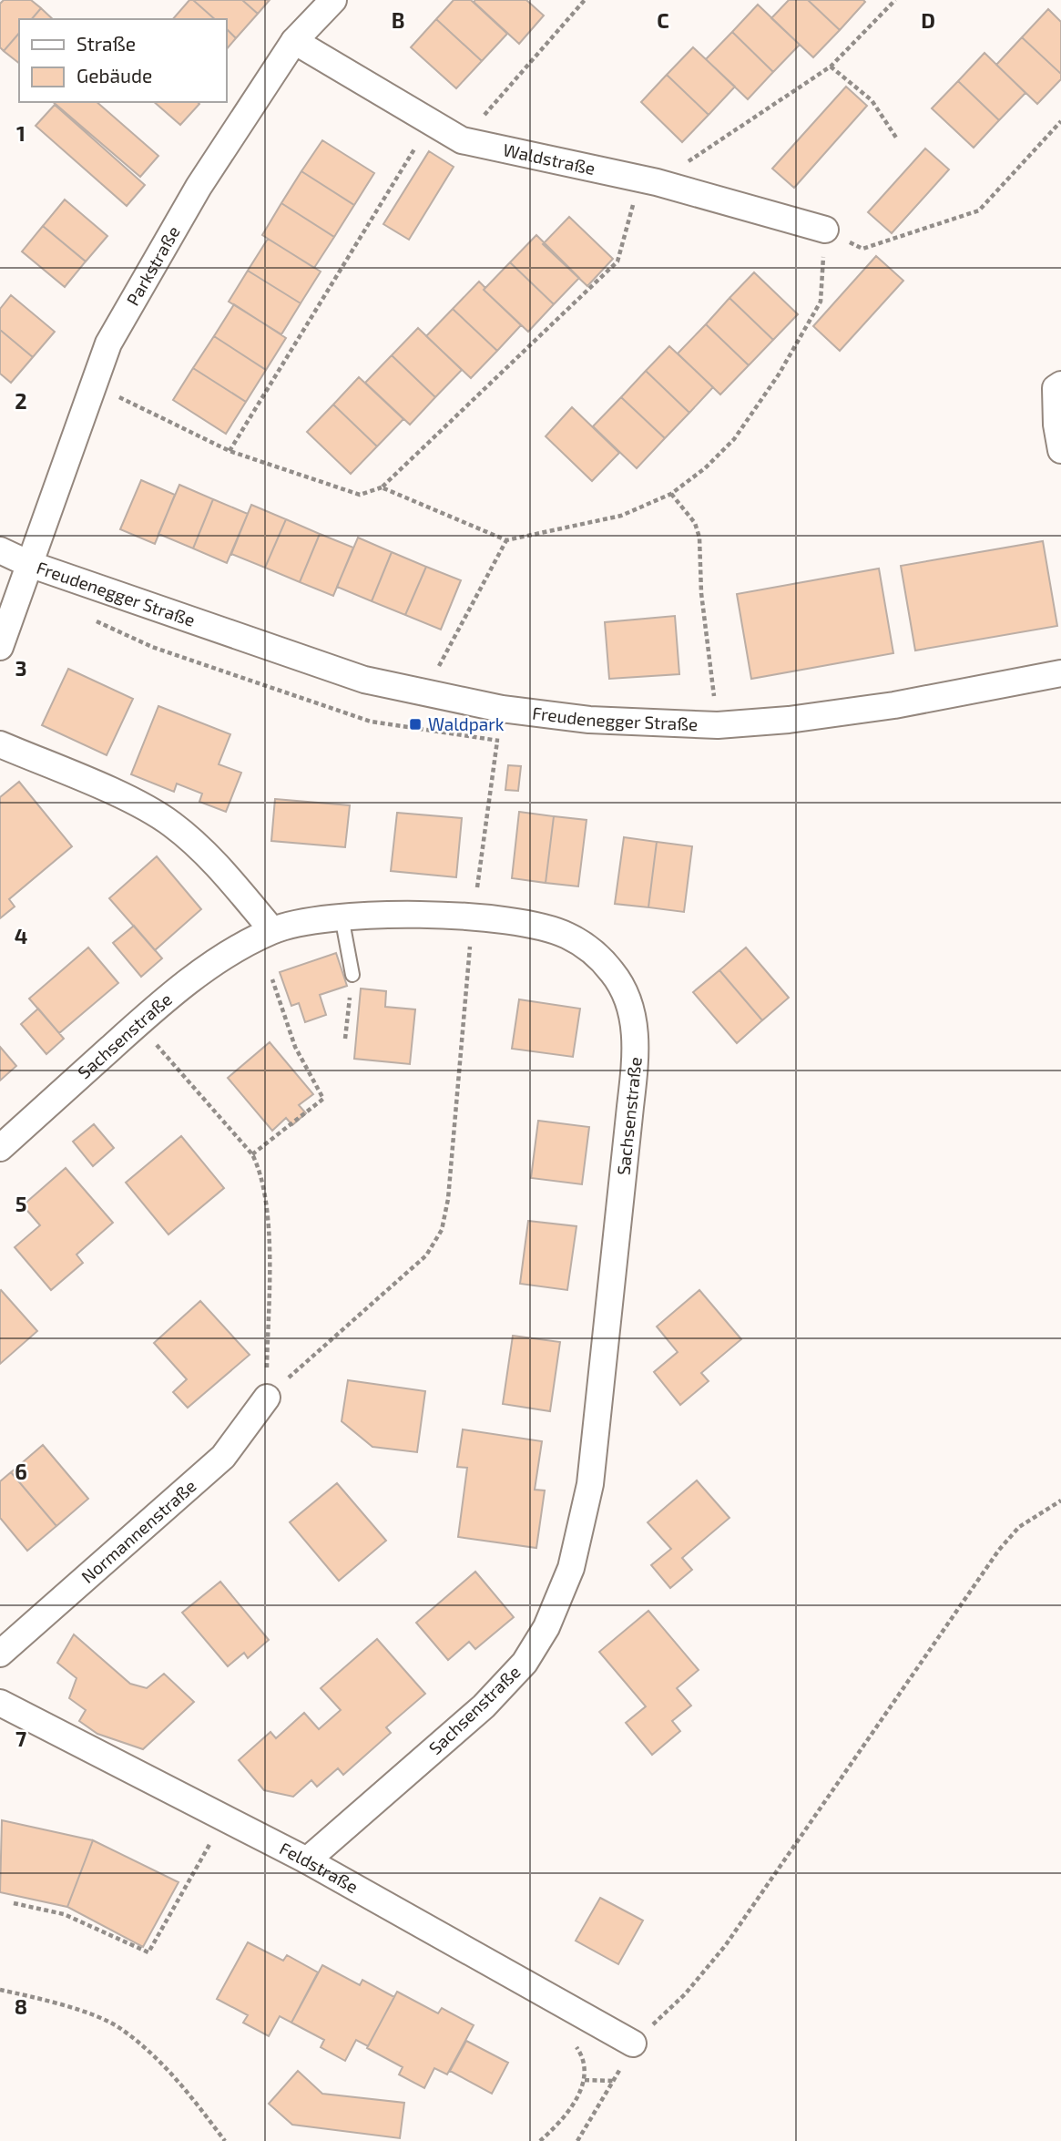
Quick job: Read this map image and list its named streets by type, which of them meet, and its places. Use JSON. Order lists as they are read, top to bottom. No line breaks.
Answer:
{"streets":{"street":["Waldstraße","Parkstraße","Freudenegger Straße","Sachsenstraße","Normannenstraße","Feldstraße"]},"crossings":[["Waldstraße","Parkstraße"],["Parkstraße","Freudenegger Straße"],["Sachsenstraße","Feldstraße"]],"places":{"transit":["Waldpark"]},"legend":["Straße","Gebäude"],"grid":{"columns":["B","C","D"],"rows":["1","2","3","4","5","6","7","8"]}}
